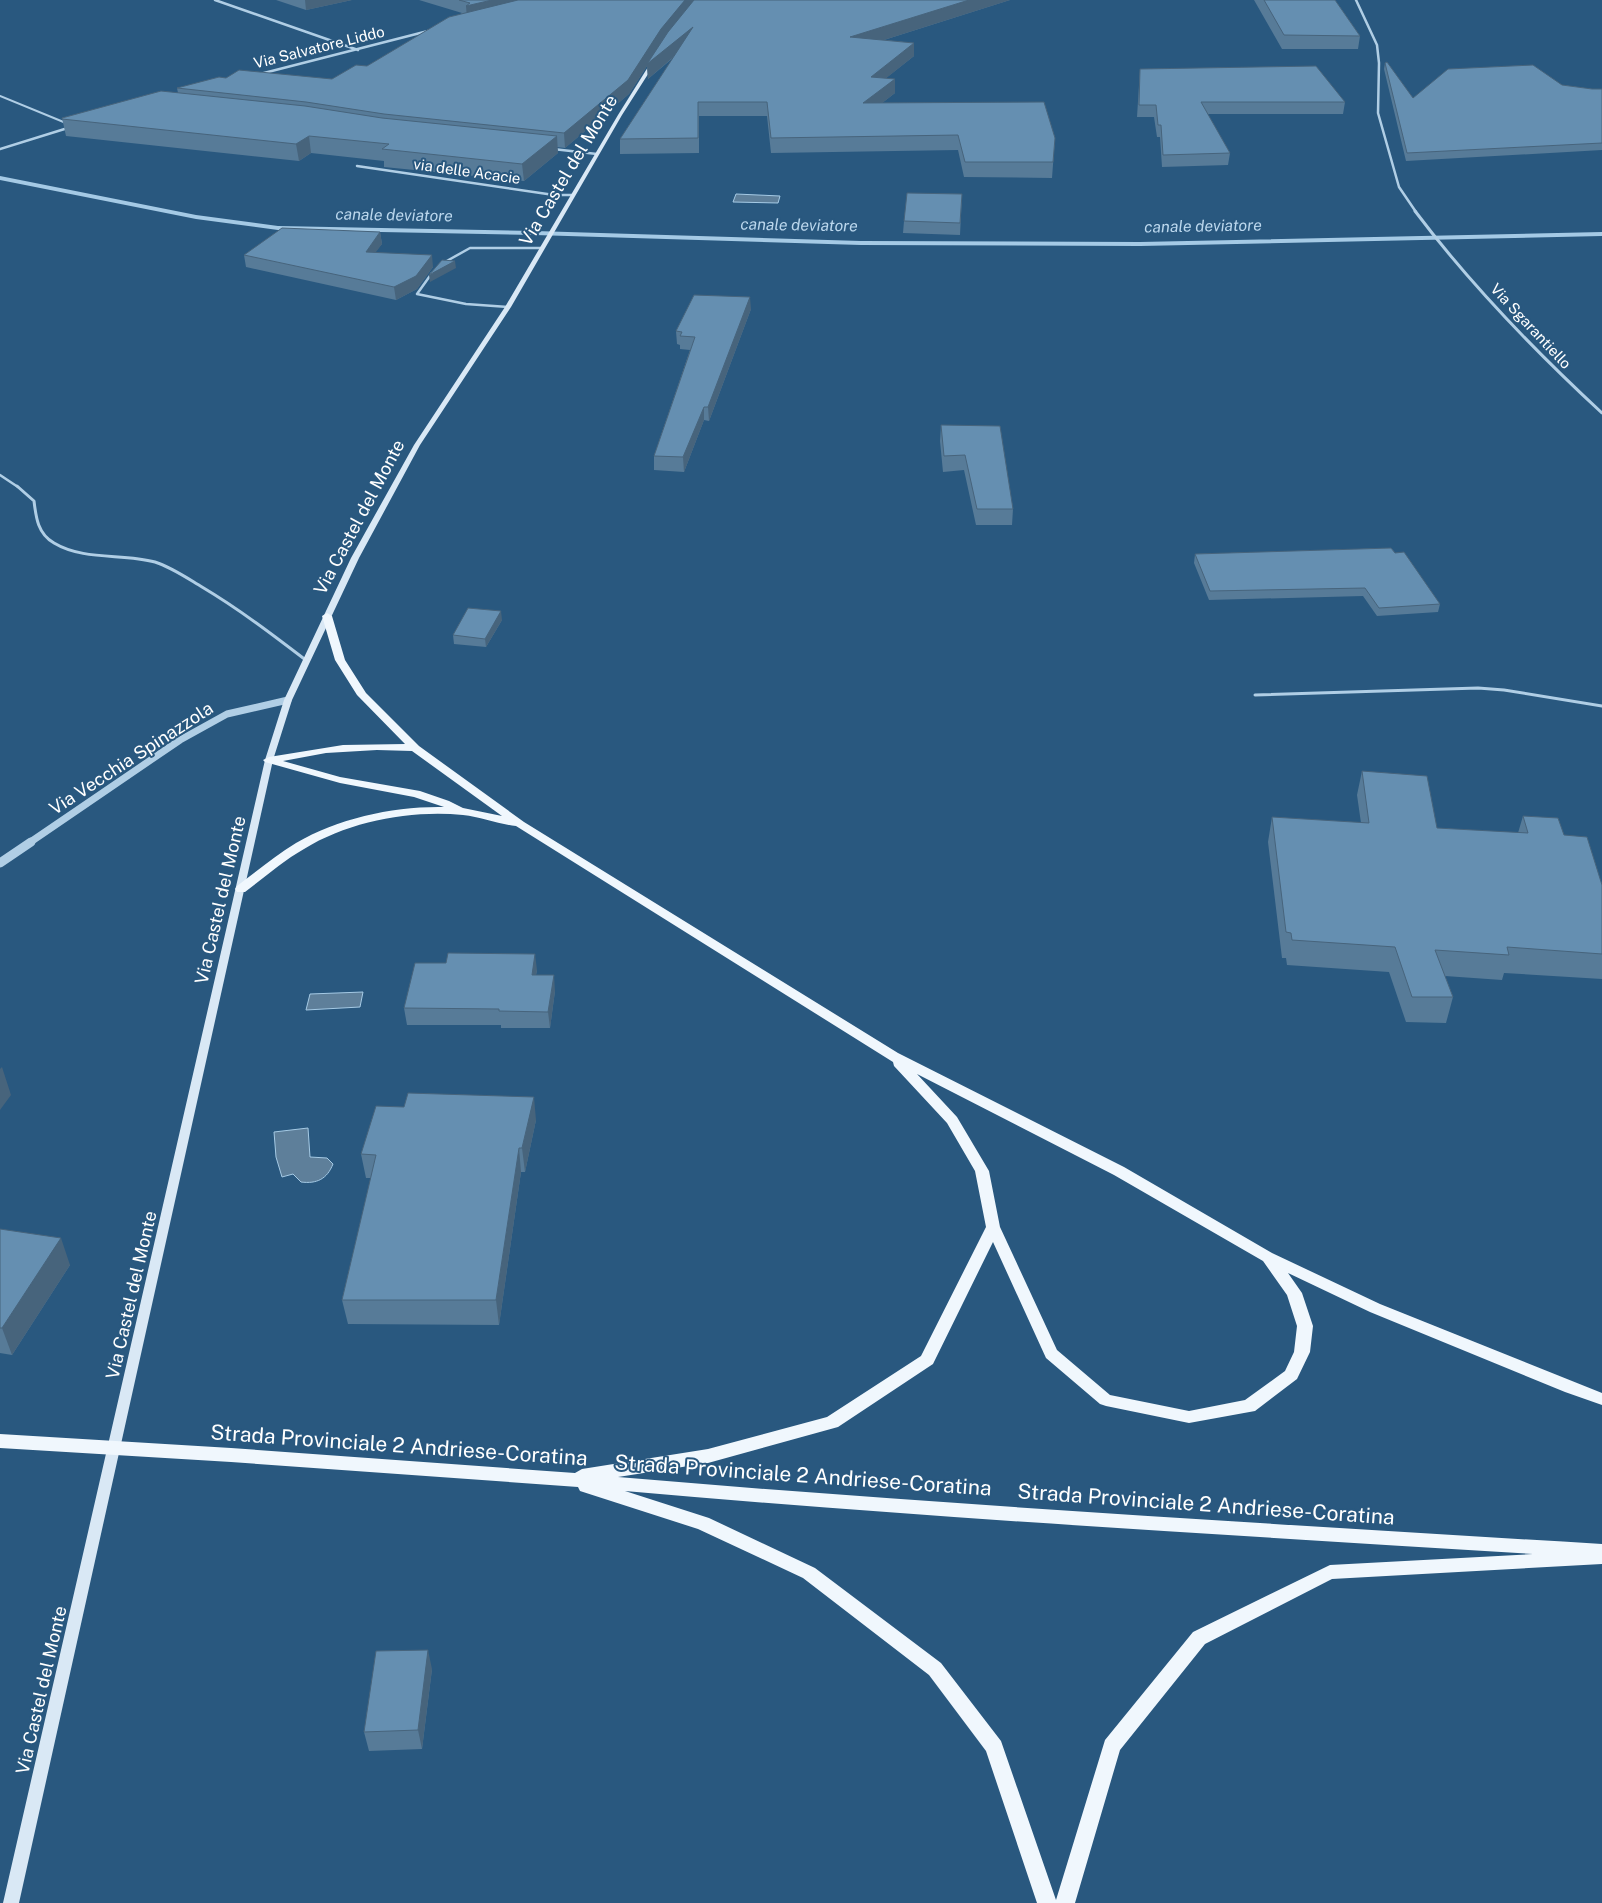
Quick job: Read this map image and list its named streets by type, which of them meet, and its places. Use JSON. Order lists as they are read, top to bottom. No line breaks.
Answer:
{"streets":{"main road":["Via Castel del Monte","Strada Provinciale 2 Andriese-Coratina"],"street":["Via Salvatore Liddo","via delle Acacie","Via Sgarantiello","Via Vecchia Spinazzola"]},"crossings":[["Via Castel del Monte","via delle Acacie"],["Via Castel del Monte","Via Vecchia Spinazzola"]],"water":["canale deviatore"]}
